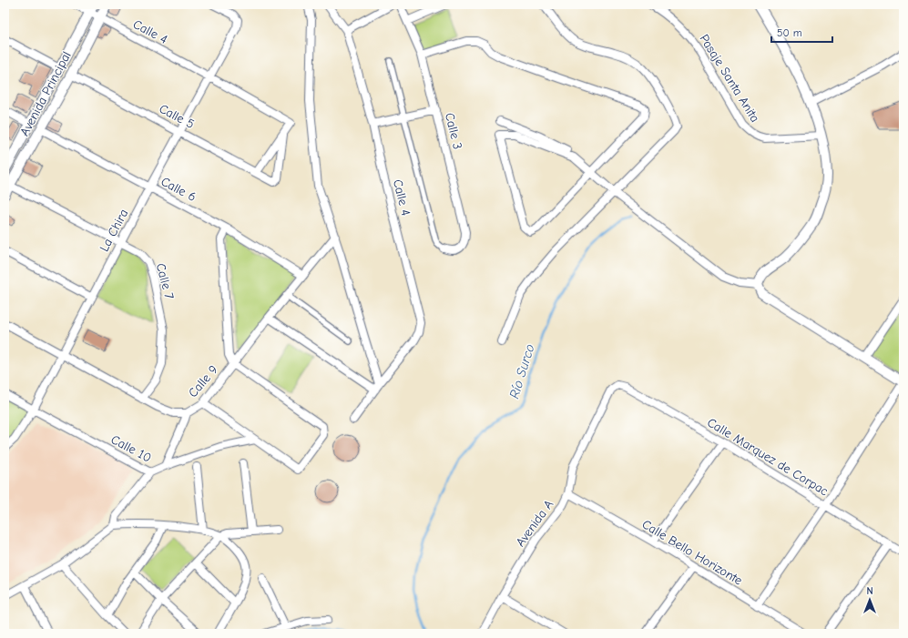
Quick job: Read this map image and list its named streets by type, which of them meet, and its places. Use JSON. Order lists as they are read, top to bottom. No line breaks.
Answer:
{"streets":{"street":["Calle 4","Pasaje Santa Anita","Avenida Principal","Calle 5","Calle 3","Calle 6","La Chira","Calle 7","Calle 9","Calle 10","Calle Marquez de Corpac","Avenida A","Calle Bello Horizonte"]},"crossings":[["Calle 4","Avenida Principal"],["Calle 4","Calle 5"],["Calle 4","La Chira"],["Avenida Principal","Calle 5"],["Avenida Principal","Calle 6"],["Avenida Principal","Calle 7"],["Calle 5","La Chira"],["Calle 6","La Chira"],["Calle 6","Calle 9"],["La Chira","Calle 7"],["La Chira","Calle 9"],["La Chira","Calle 10"],["Calle 7","Calle 9"],["Calle Marquez de Corpac","Avenida A"],["Avenida A","Calle Bello Horizonte"]],"water":["Río Surco"],"scale_bar":"50 m","north":"top"}
